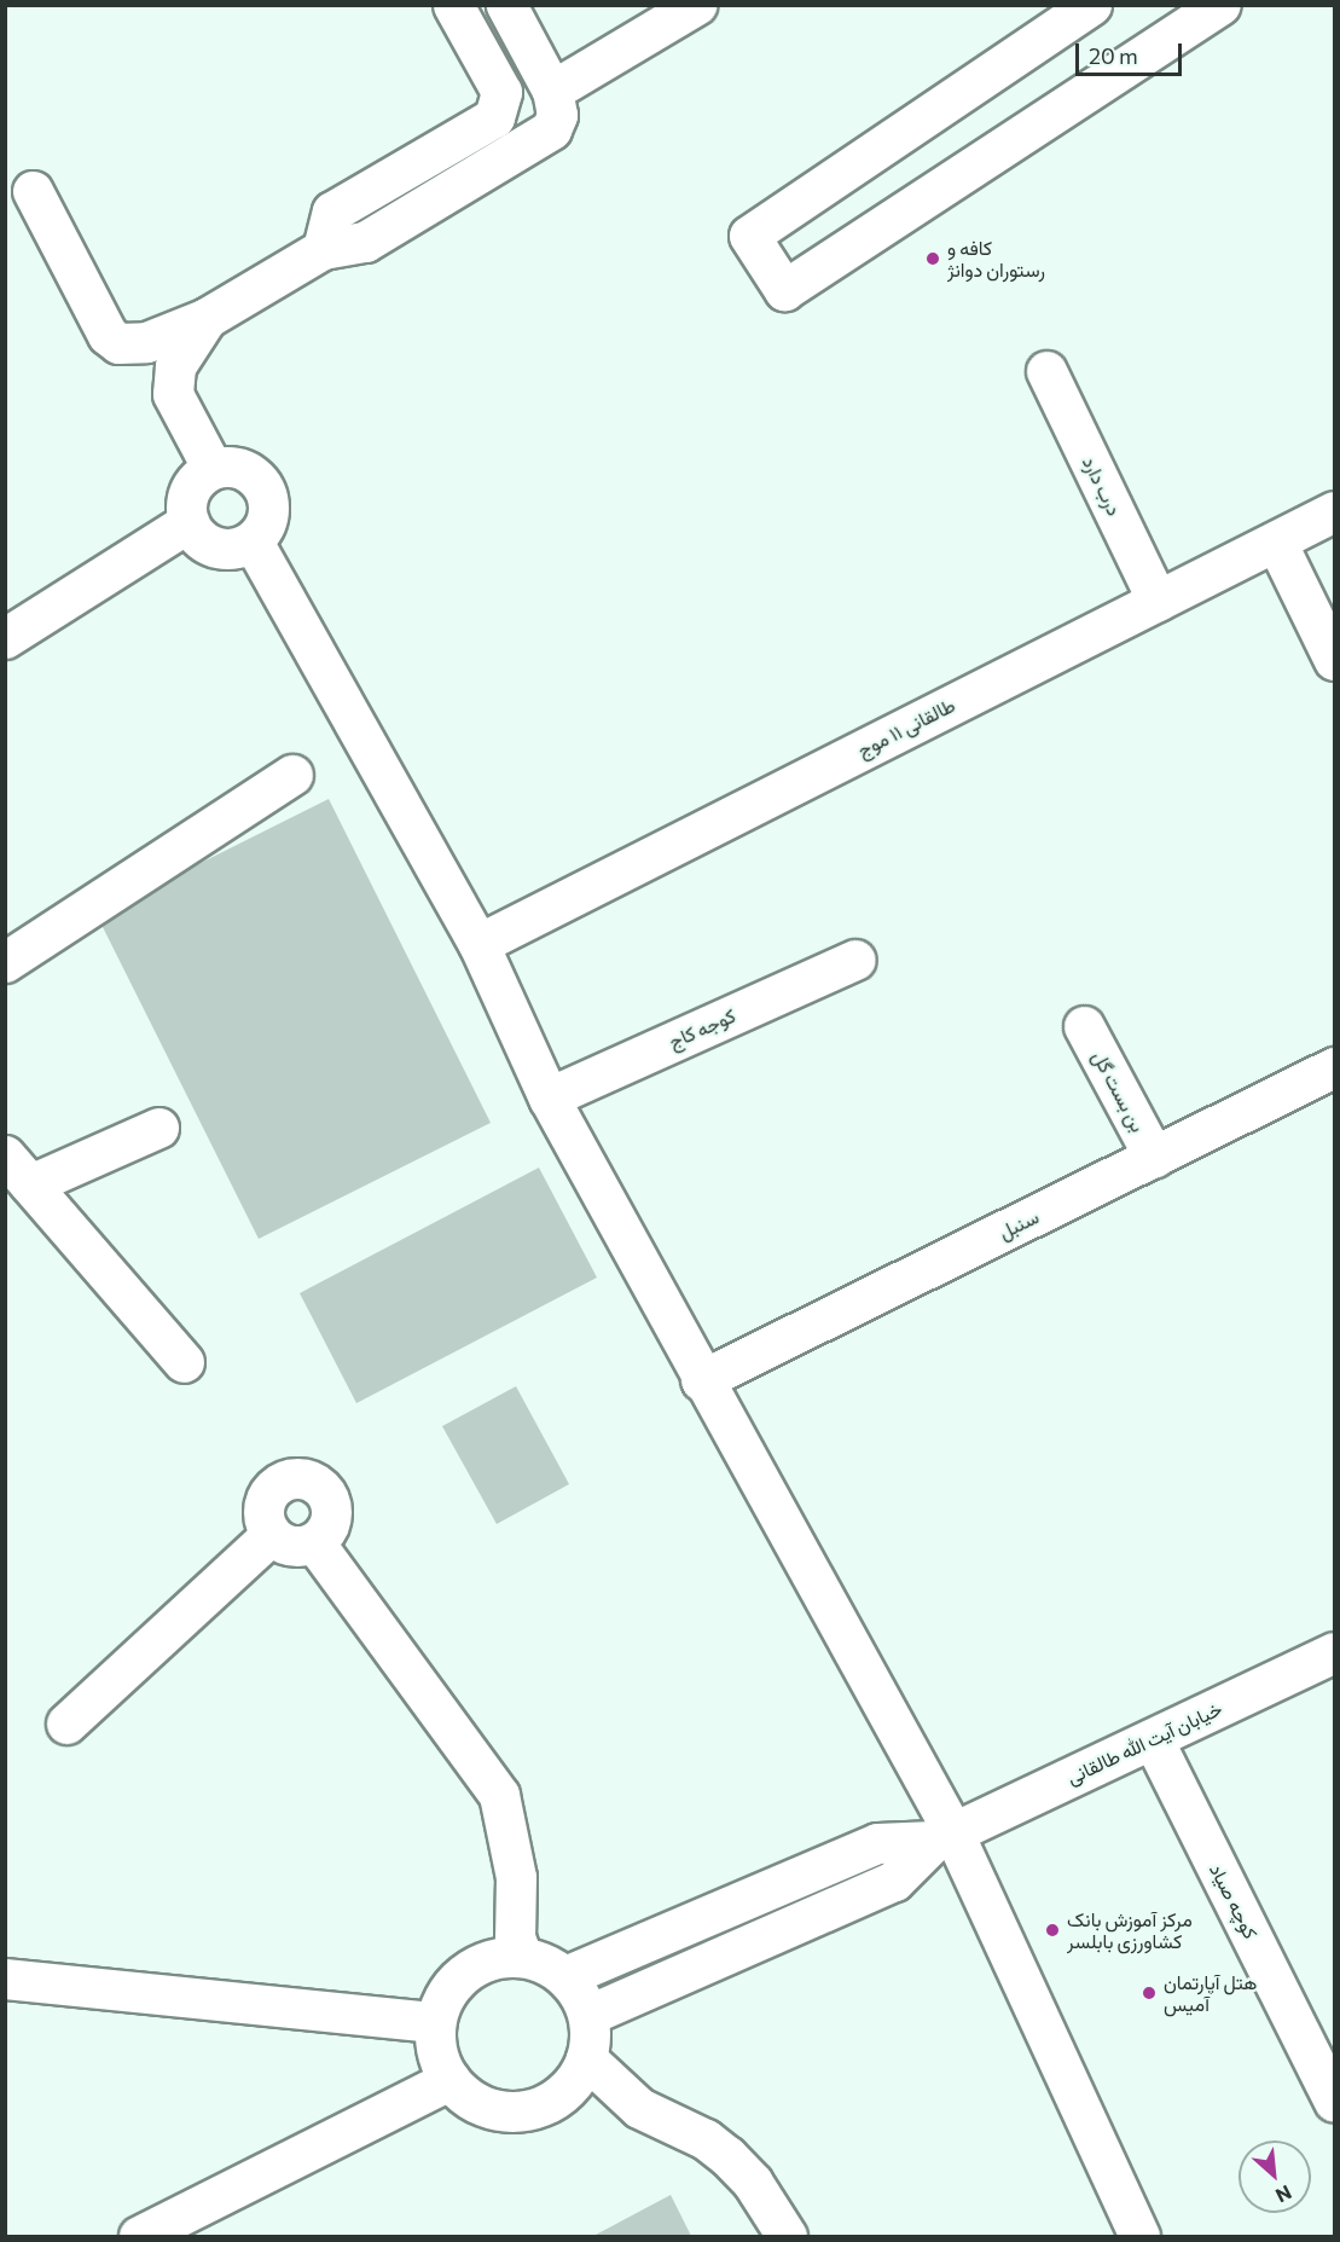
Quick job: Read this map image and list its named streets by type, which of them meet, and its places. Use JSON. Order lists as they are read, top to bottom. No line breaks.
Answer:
{"streets":{"street":["درب دارد","طالقانی ۱۱ موج","کوجه کاج","بن بست گل","سنبل","خیابان آیت الله طالقانی","کوچه صیاد"]},"crossings":[["درب دارد","طالقانی ۱۱ موج"],["بن بست گل","سنبل"],["خیابان آیت الله طالقانی","کوچه صیاد"]],"places":["کافه و رستوران دوانژ","مرکز آموزش بانک کشاورزی بابلسر","هتل آپارتمان آمیس"],"scale_bar":"20 m","north":"bottom right"}
